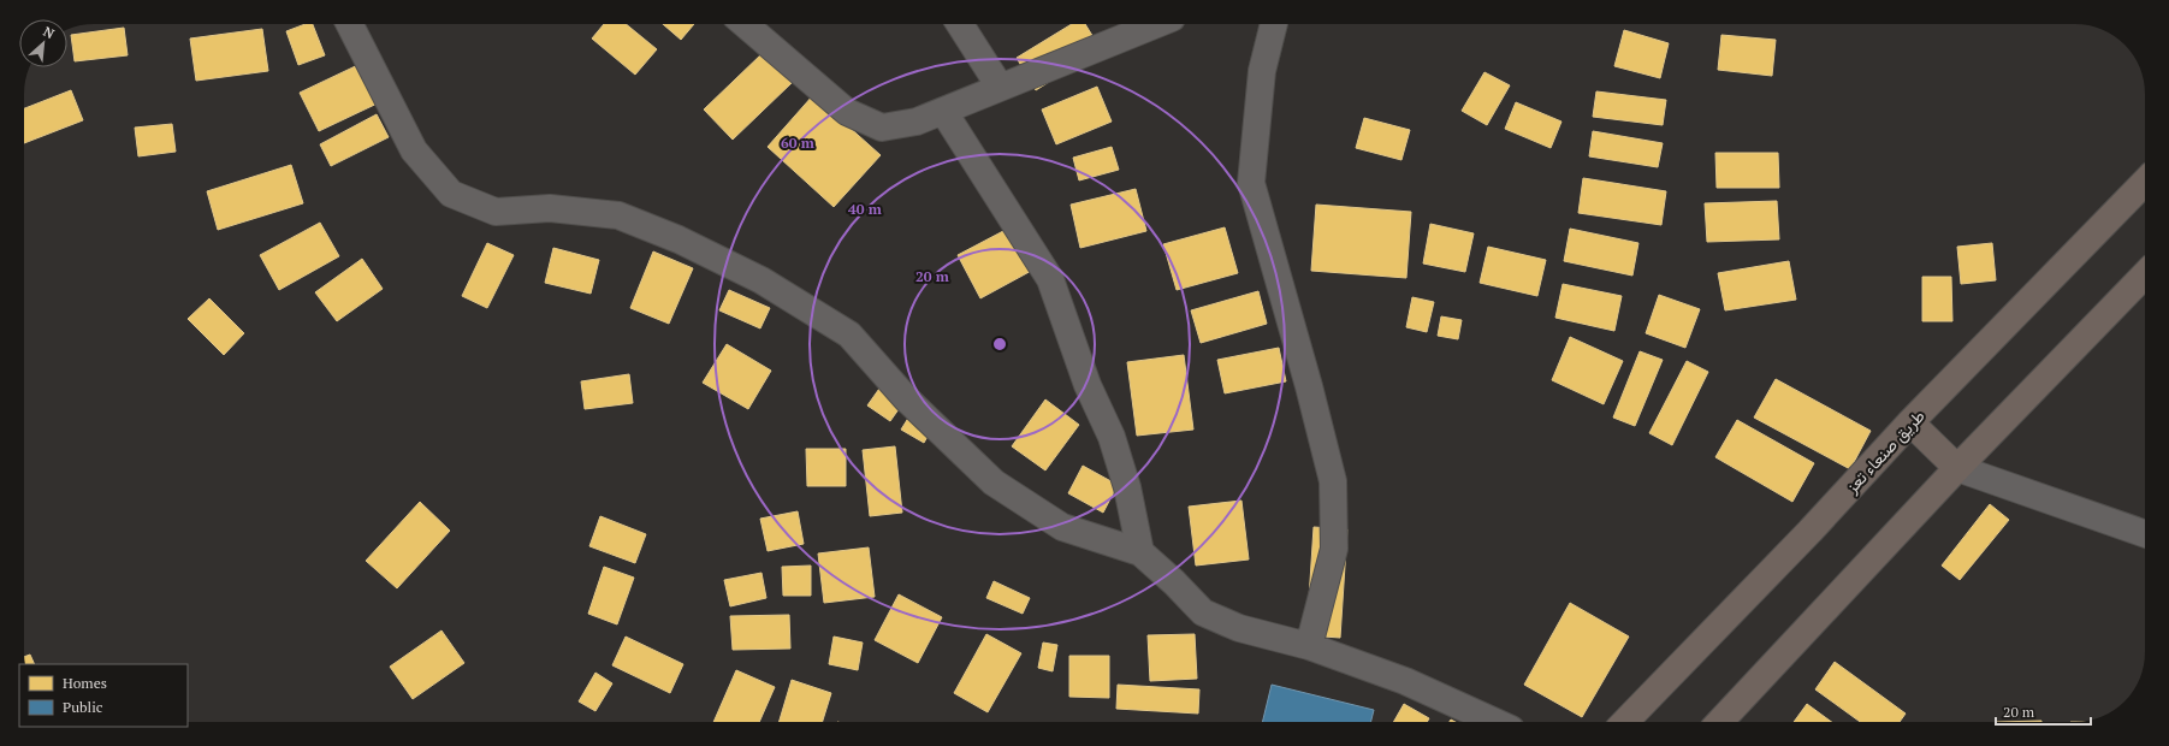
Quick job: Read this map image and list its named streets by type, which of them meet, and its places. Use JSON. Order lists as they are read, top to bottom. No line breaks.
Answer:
{"streets":{"highway":["طريق صنعاء تعز"]},"legend":["Homes","Public"],"scale_bar":"20 m","north":"top right","rings":["60 m","40 m","20 m"]}
